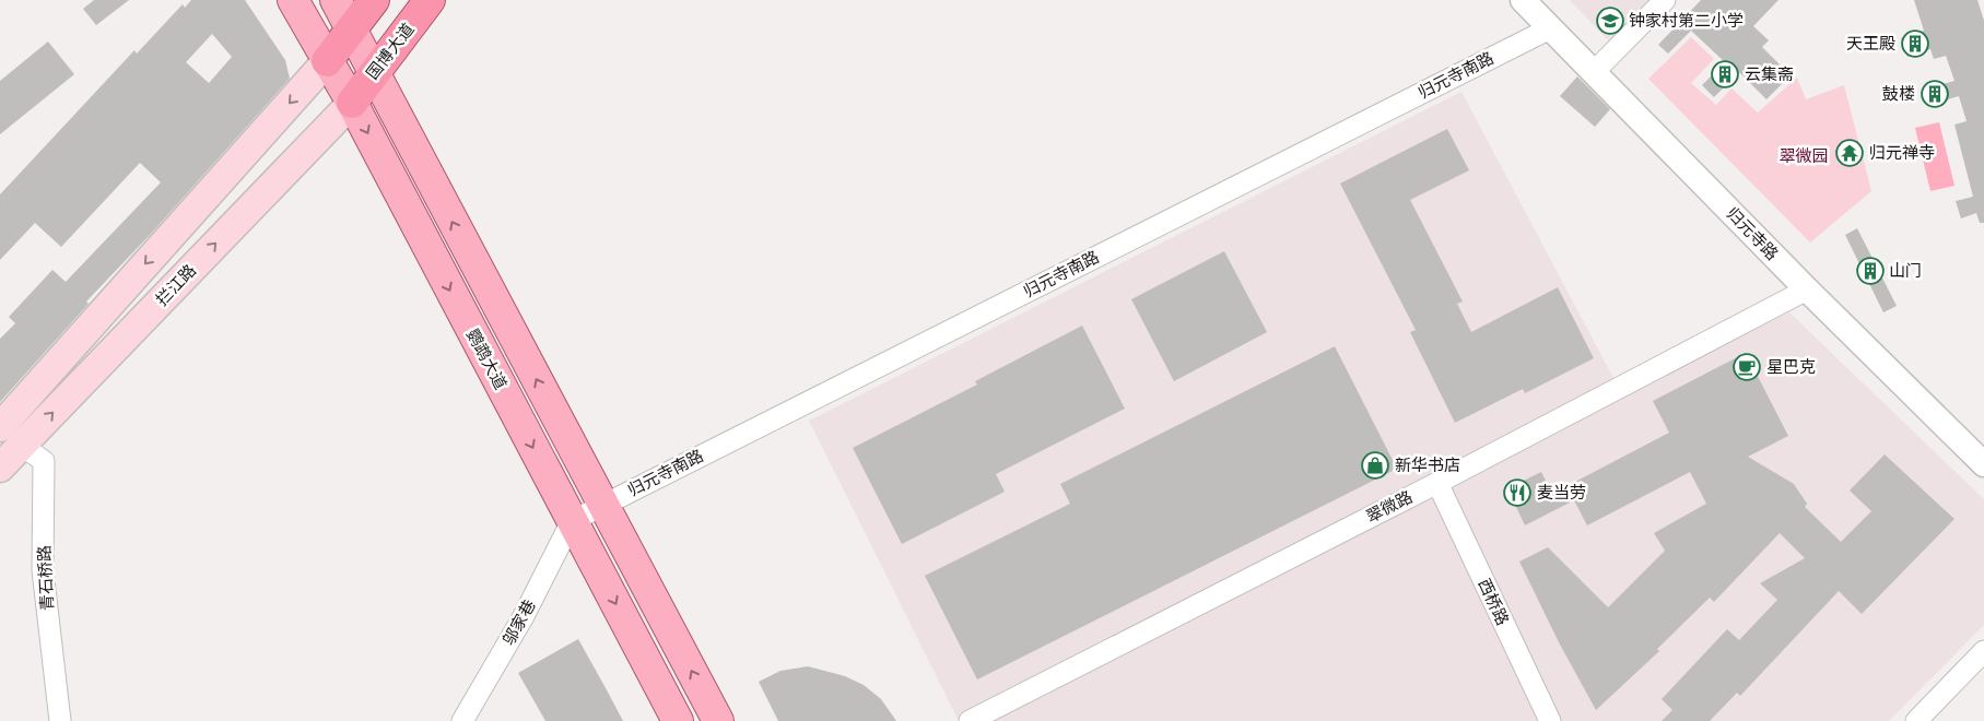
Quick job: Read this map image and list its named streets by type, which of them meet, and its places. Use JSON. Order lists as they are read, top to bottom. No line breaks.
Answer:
{"streets":{"highway":["国博大道"],"main road":["拦江路","鹦鹉大道"],"street":["归元寺南路","归元寺路","翠微路","青石桥路","西桥路","邬家巷"]},"crossings":[["国博大道","拦江路"],["国博大道","鹦鹉大道"],["归元寺南路","归元寺路"],["归元寺南路","鹦鹉大道"],["归元寺南路","邬家巷"],["归元寺路","翠微路"],["拦江路","鹦鹉大道"],["拦江路","青石桥路"],["鹦鹉大道","邬家巷"],["翠微路","西桥路"]],"parks":["翠微园"],"places":{"school or university":["钟家村第二小学"],"building":["天王殿","云集斋","鼓楼","山门"],"temple":["归元禅寺"],"cafe":["星巴克"],"shop":["新华书店"],"restaurant":["麦当劳"]}}
